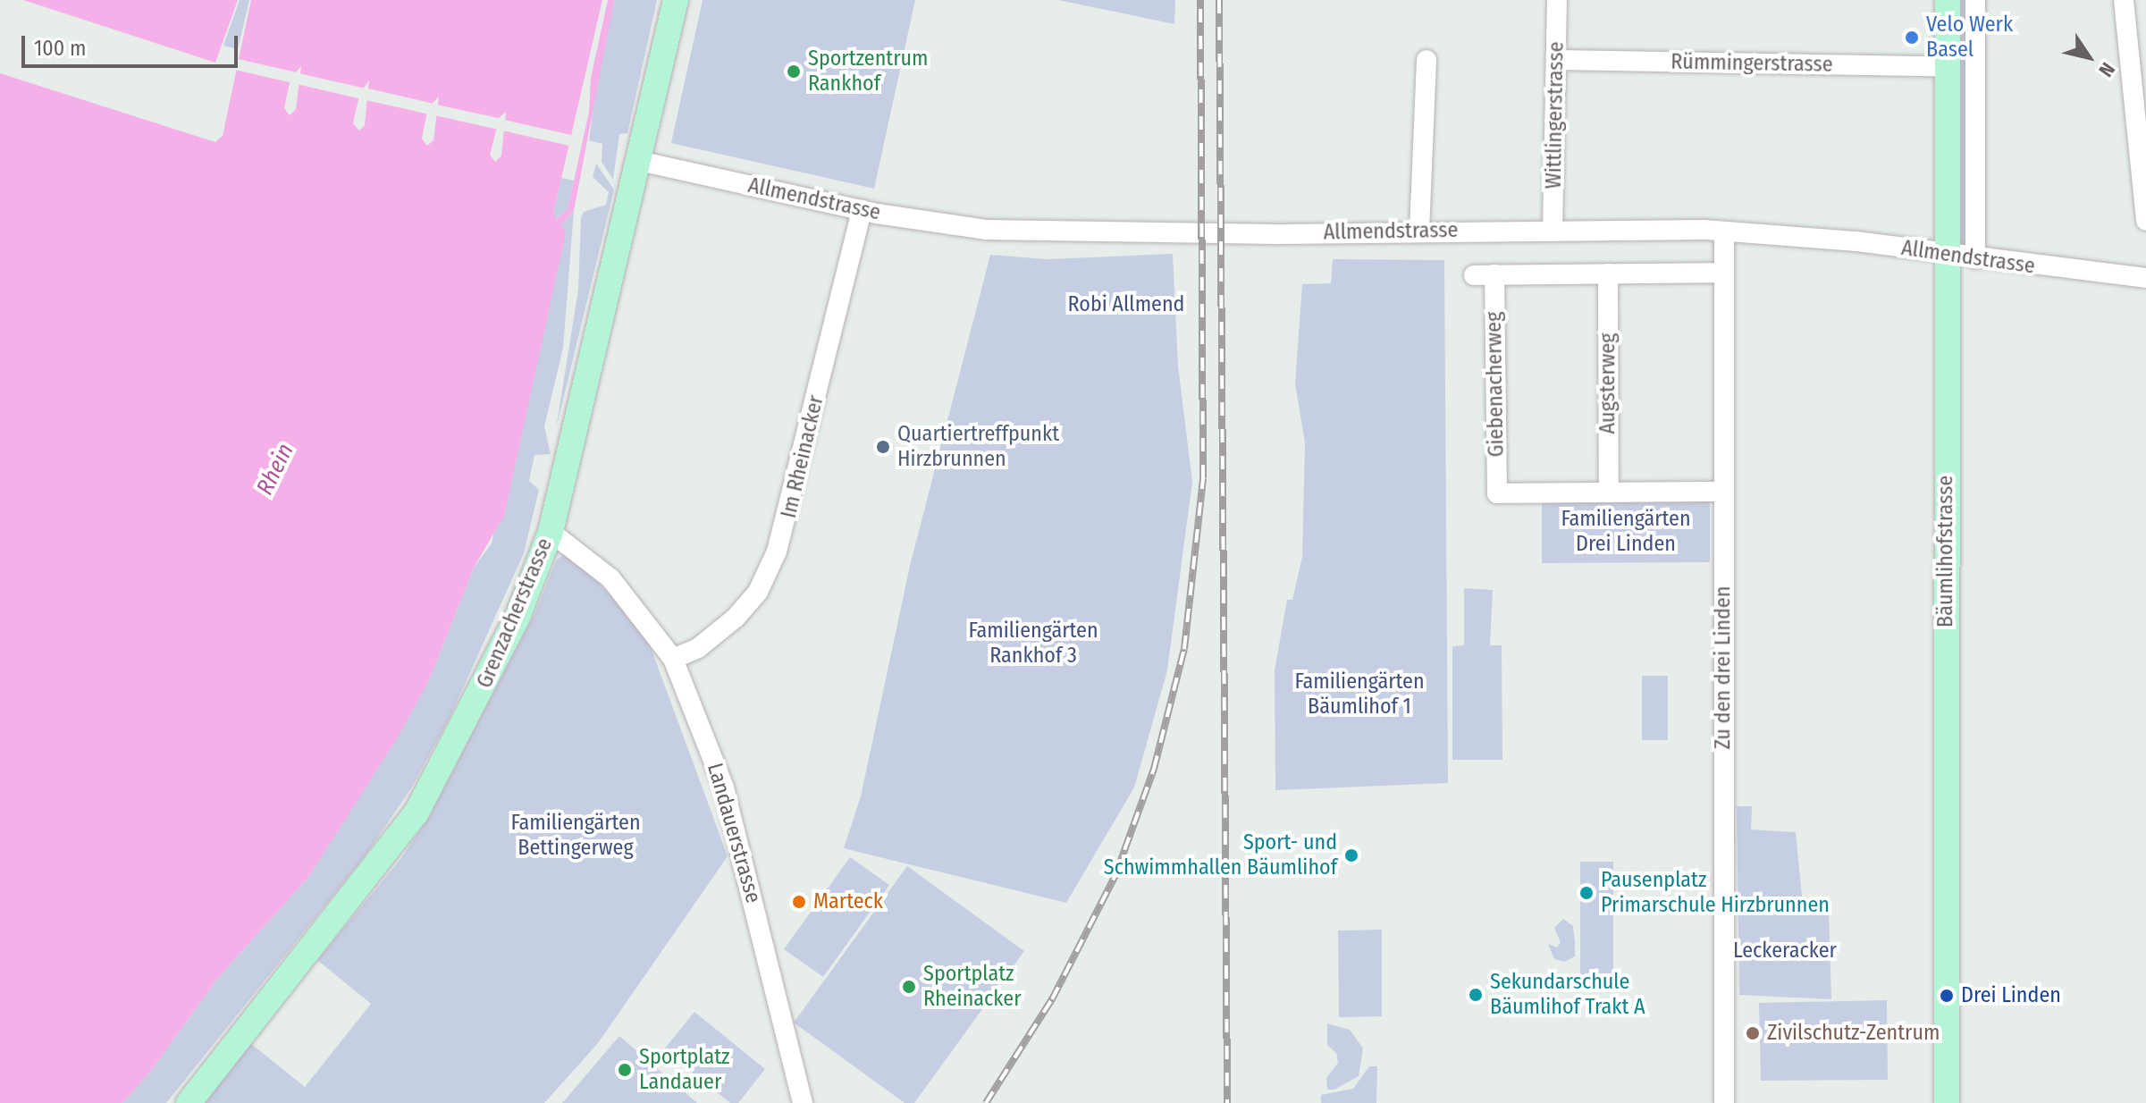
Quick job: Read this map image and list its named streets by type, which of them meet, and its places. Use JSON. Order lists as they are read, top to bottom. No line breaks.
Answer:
{"streets":{"main road":["Bäumlihofstrasse","Grenzacherstrasse"],"street":["Rümmingerstrasse","Wittlingerstrasse","Allmendstrasse","Augsterweg","Giebenacherweg","Im Rheinacker","Zu den drei Linden","Landauerstrasse"]},"crossings":[["Rümmingerstrasse","Wittlingerstrasse"],["Rümmingerstrasse","Bäumlihofstrasse"],["Wittlingerstrasse","Allmendstrasse"],["Allmendstrasse","Im Rheinacker"],["Allmendstrasse","Bäumlihofstrasse"],["Allmendstrasse","Grenzacherstrasse"],["Allmendstrasse","Zu den drei Linden"],["Augsterweg","Giebenacherweg"],["Im Rheinacker","Landauerstrasse"],["Grenzacherstrasse","Landauerstrasse"]],"water":["Rhein"],"parks":["Robi Allmend","Familiengärten Drei Linden","Familiengärten Rankhof 3","Familiengärten Bäumlihof 1","Familiengärten Bettingerweg","Leckeracker"],"places":["Velo Werk Basel","Sportzentrum Rankhof","Quartiertreffpunkt Hirzbrunnen","Sport- und Schwimmhallen Bäumlihof","Pausenplatz Primarschule Hirzbrunnen","Marteck","Sportplatz Rheinacker","Sekundarschule Bäumlihof Trakt A","Drei Linden","Zivilschutz-Zentrum","Sportplatz Landauer"],"scale_bar":"100 m","north":"bottom right"}
